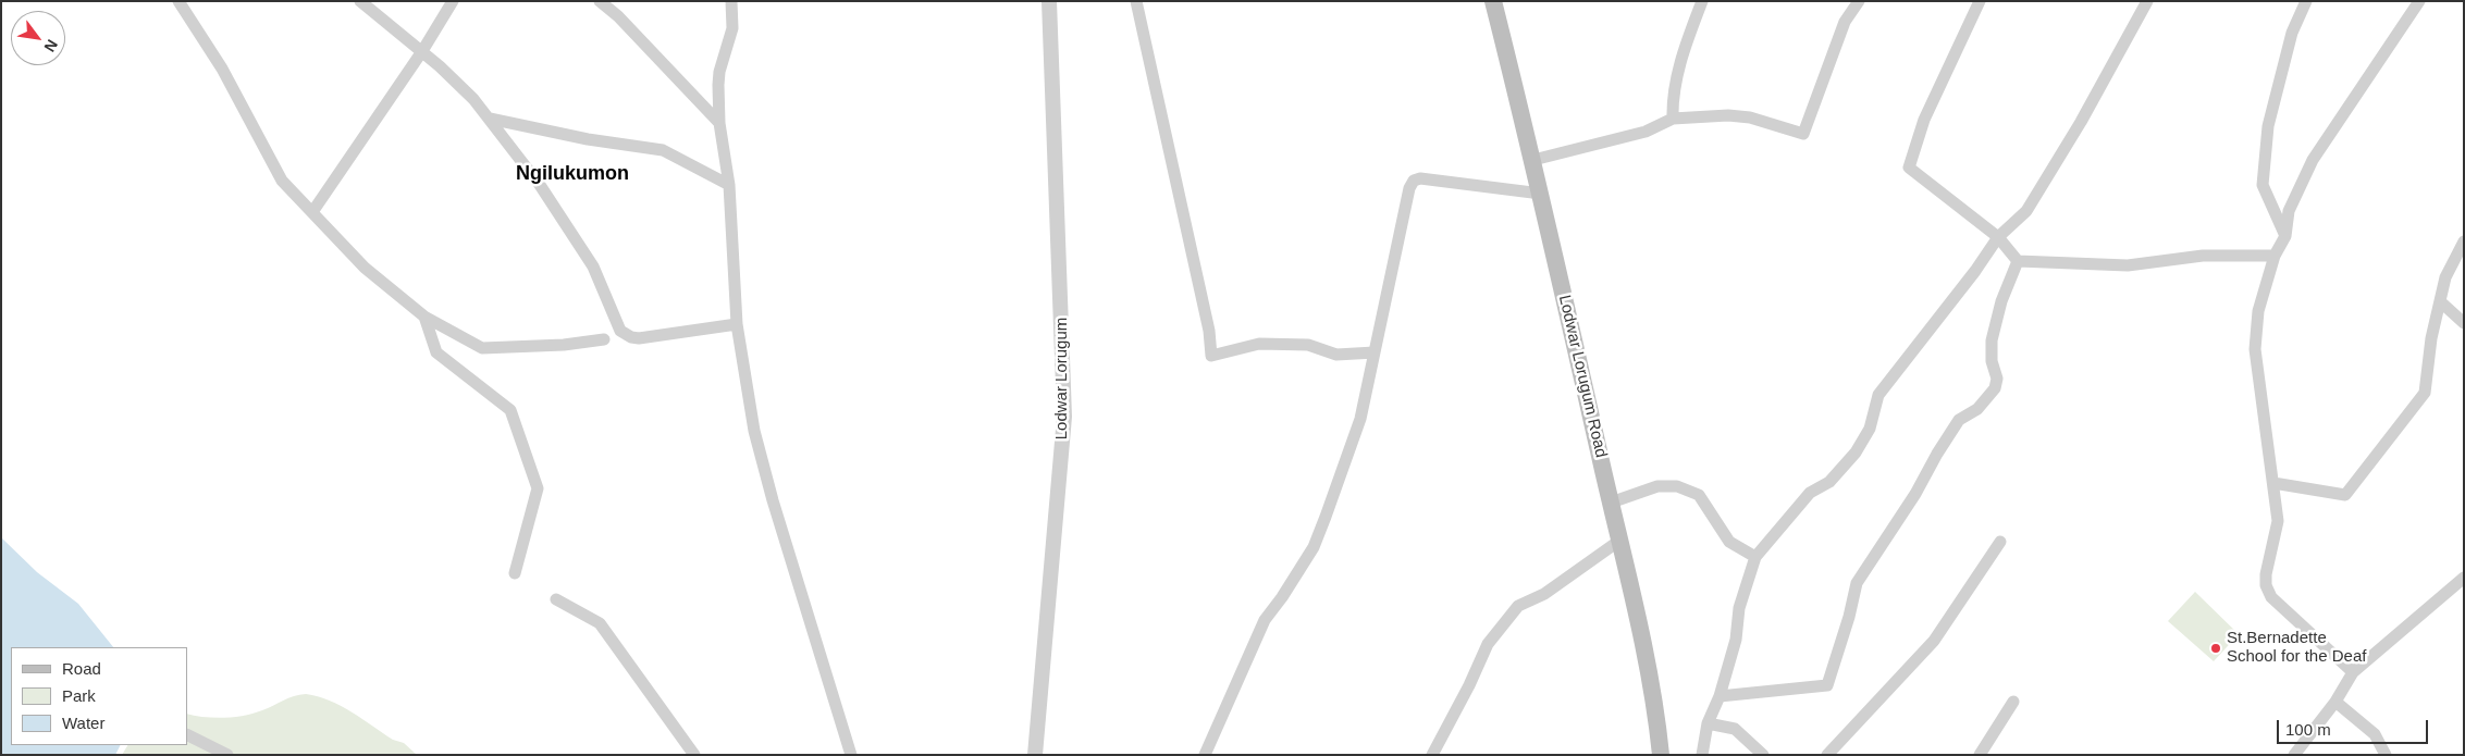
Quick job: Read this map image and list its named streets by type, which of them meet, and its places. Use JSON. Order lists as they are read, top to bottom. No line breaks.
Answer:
{"streets":{"main road":["Lodwar Lorugum Road"],"street":["Lodwar Lorugum"]},"districts":["Ngilukumon"],"places":["St.Bernadette School for the Deaf"],"legend":["Road","Park","Water"],"scale_bar":"100 m","north":"bottom right"}
